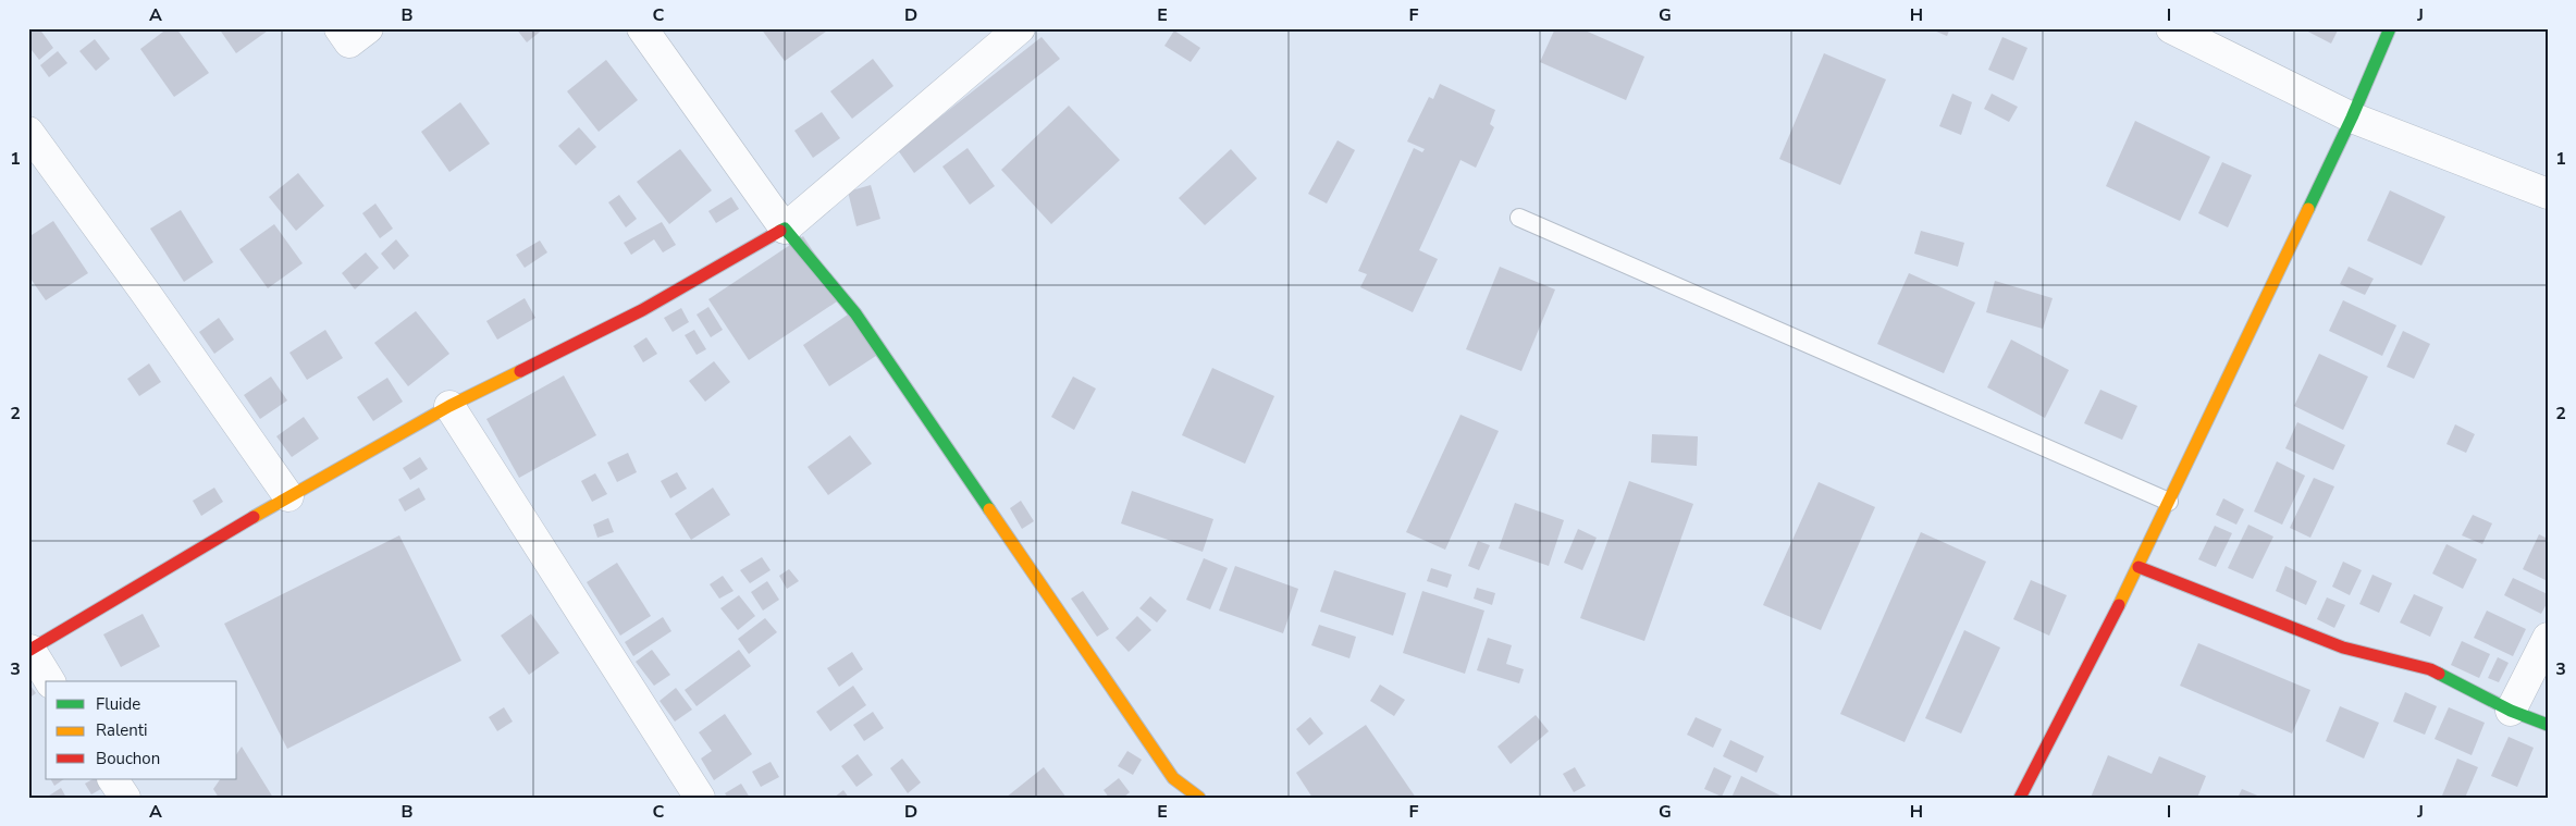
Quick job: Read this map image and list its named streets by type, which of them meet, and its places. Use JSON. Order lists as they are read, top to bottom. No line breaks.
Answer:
{"legend":["Fluide","Ralenti","Bouchon"],"grid":{"columns":["A","B","C","D","E","F","G","H","I","J"],"rows":["1","2","3"]}}
